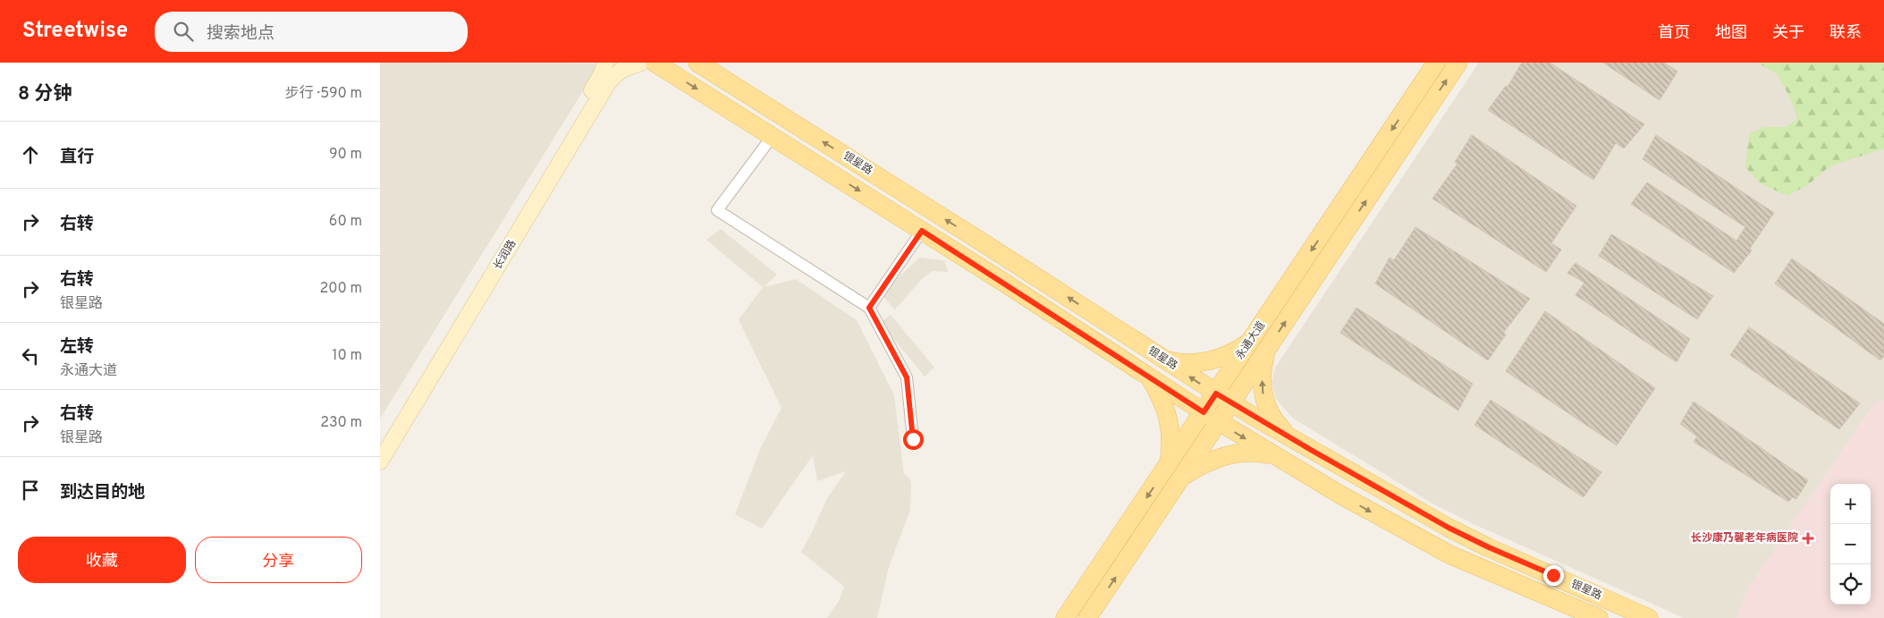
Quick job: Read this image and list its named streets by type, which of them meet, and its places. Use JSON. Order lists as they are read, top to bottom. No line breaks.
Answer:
{"streets":{"main road":["银星路","长润路","永通大道"]},"crossings":[["银星路","长润路"],["银星路","永通大道"]],"places":{"health":["长沙康乃馨老年病医院"]},"page":{"header":"Streetwise","search":"搜索地点","nav":["首页","地图","关于","联系"],"heading":["8 分钟","步行 · 590 m"],"list":[["直行","90 m"],["右转","60 m"],["右转","银星路","200 m"],["左转","永通大道","10 m"],["右转","银星路","230 m"],"到达目的地"],"map_buttons":["+","−"],"buttons":["收藏","分享"]}}
